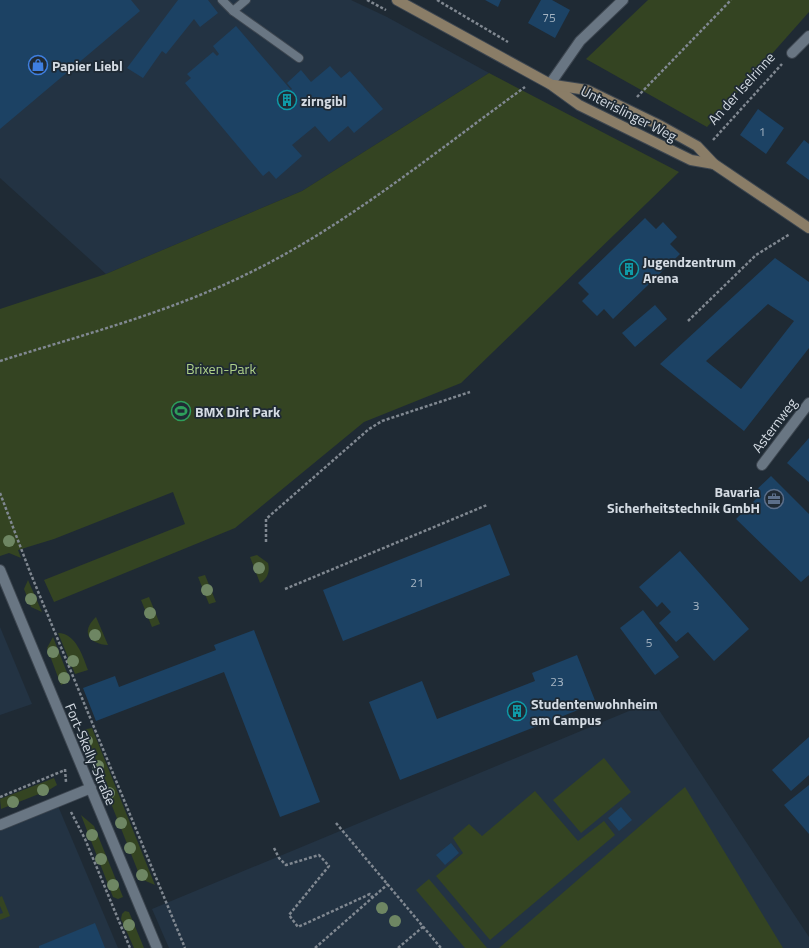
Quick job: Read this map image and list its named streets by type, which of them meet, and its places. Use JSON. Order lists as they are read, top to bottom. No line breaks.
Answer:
{"streets":{"street":["An der Iselrinne","Unterislinger Weg","Asternweg","Fort-Skelly-Straße"]},"crossings":[["An der Iselrinne","Unterislinger Weg"]],"parks":["Brixen-Park"],"places":{"shop":["Papier Liebl"],"building":["zirngibl","Jugendzentrum Arena","Studentenwohnheim am Campus"],"sports":["BMX Dirt Park"],"office":["Bavaria Sicherheitstechnik GmbH"]},"house_numbers":["75","1","21","3","5","23"]}
